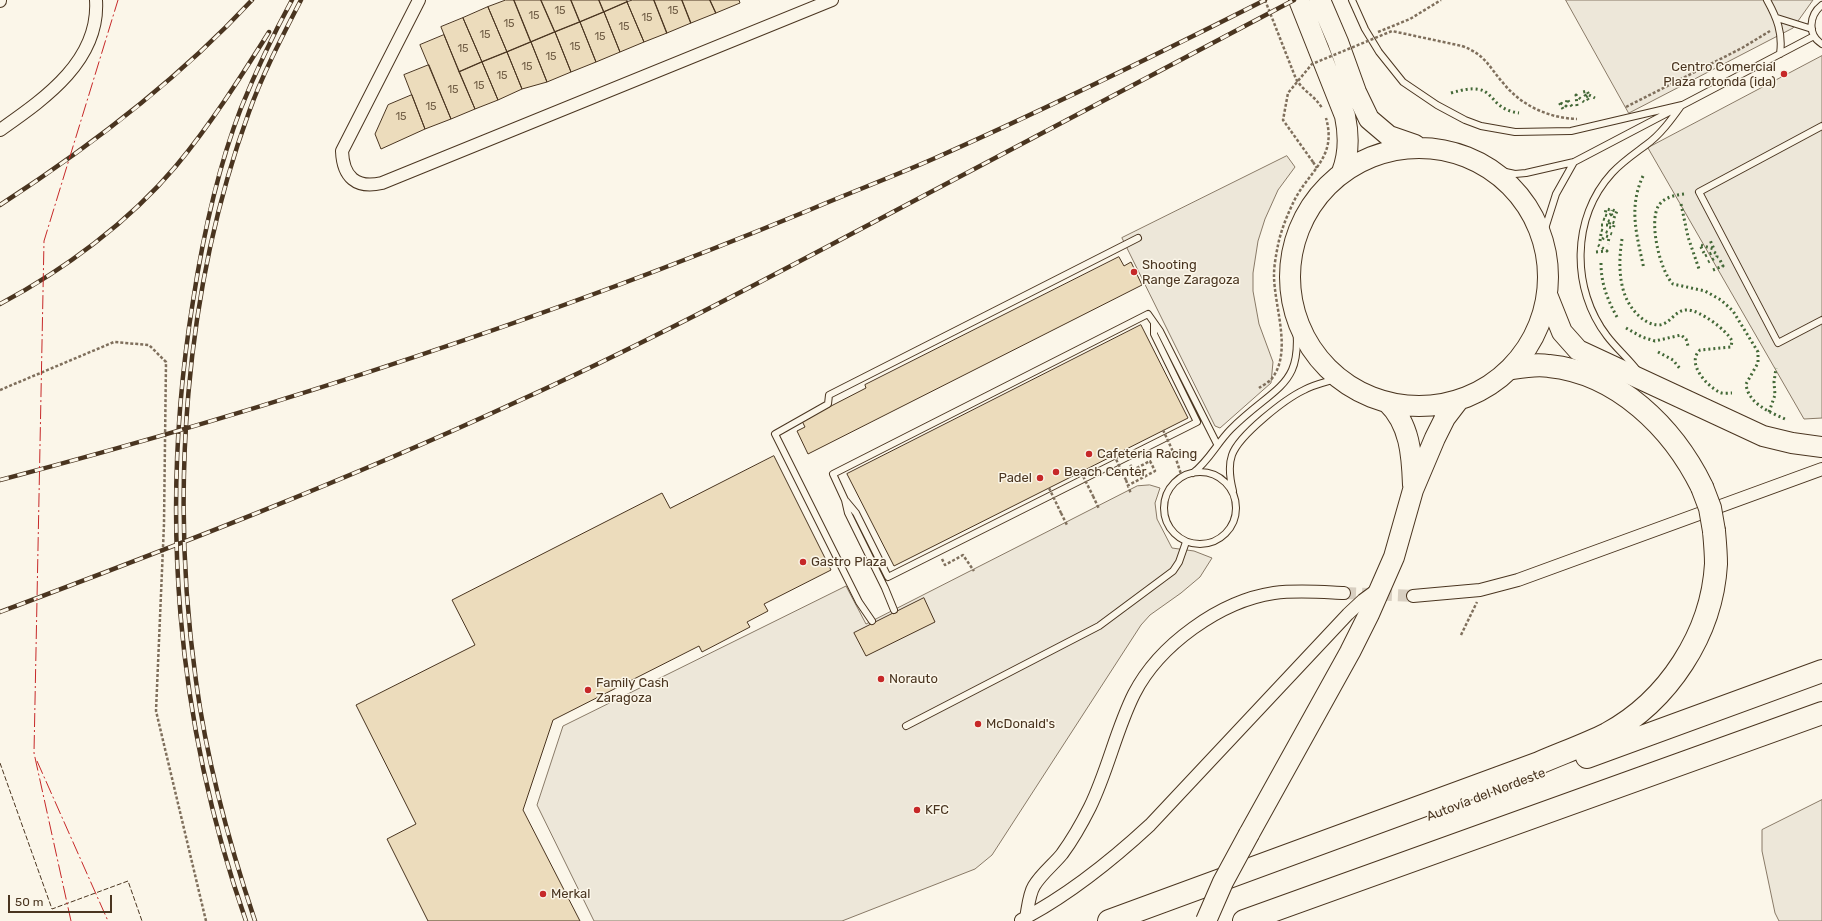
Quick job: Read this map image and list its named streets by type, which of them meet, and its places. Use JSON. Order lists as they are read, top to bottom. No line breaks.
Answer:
{"streets":{"highway":["Autovía del Nordeste"]},"places":["Centro Comercial Plaza rotonda (ida)","Shooting Range Zaragoza","Cafeteria Racing","Beach Center","Padel","Gastro Plaza","Norauto","Family Cash Zaragoza","McDonald's","KFC","Merkal"],"house_numbers":["15","15","15","15","15","15","15","15","15","15","15","15","15","15","15","15","15"],"scale_bar":"50 m"}
